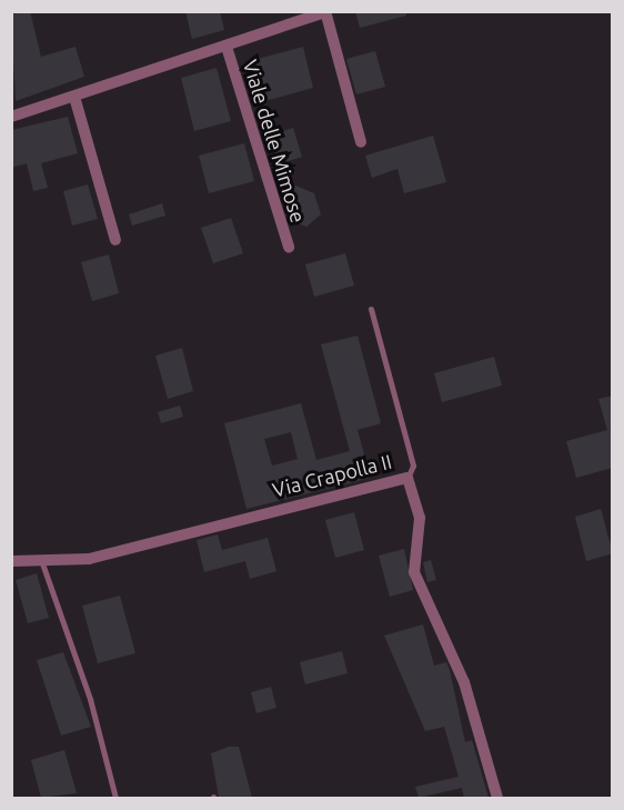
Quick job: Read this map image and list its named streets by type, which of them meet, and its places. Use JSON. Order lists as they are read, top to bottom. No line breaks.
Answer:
{"streets":{"street":["Viale delle Mimose","Via Crapolla II"]}}
